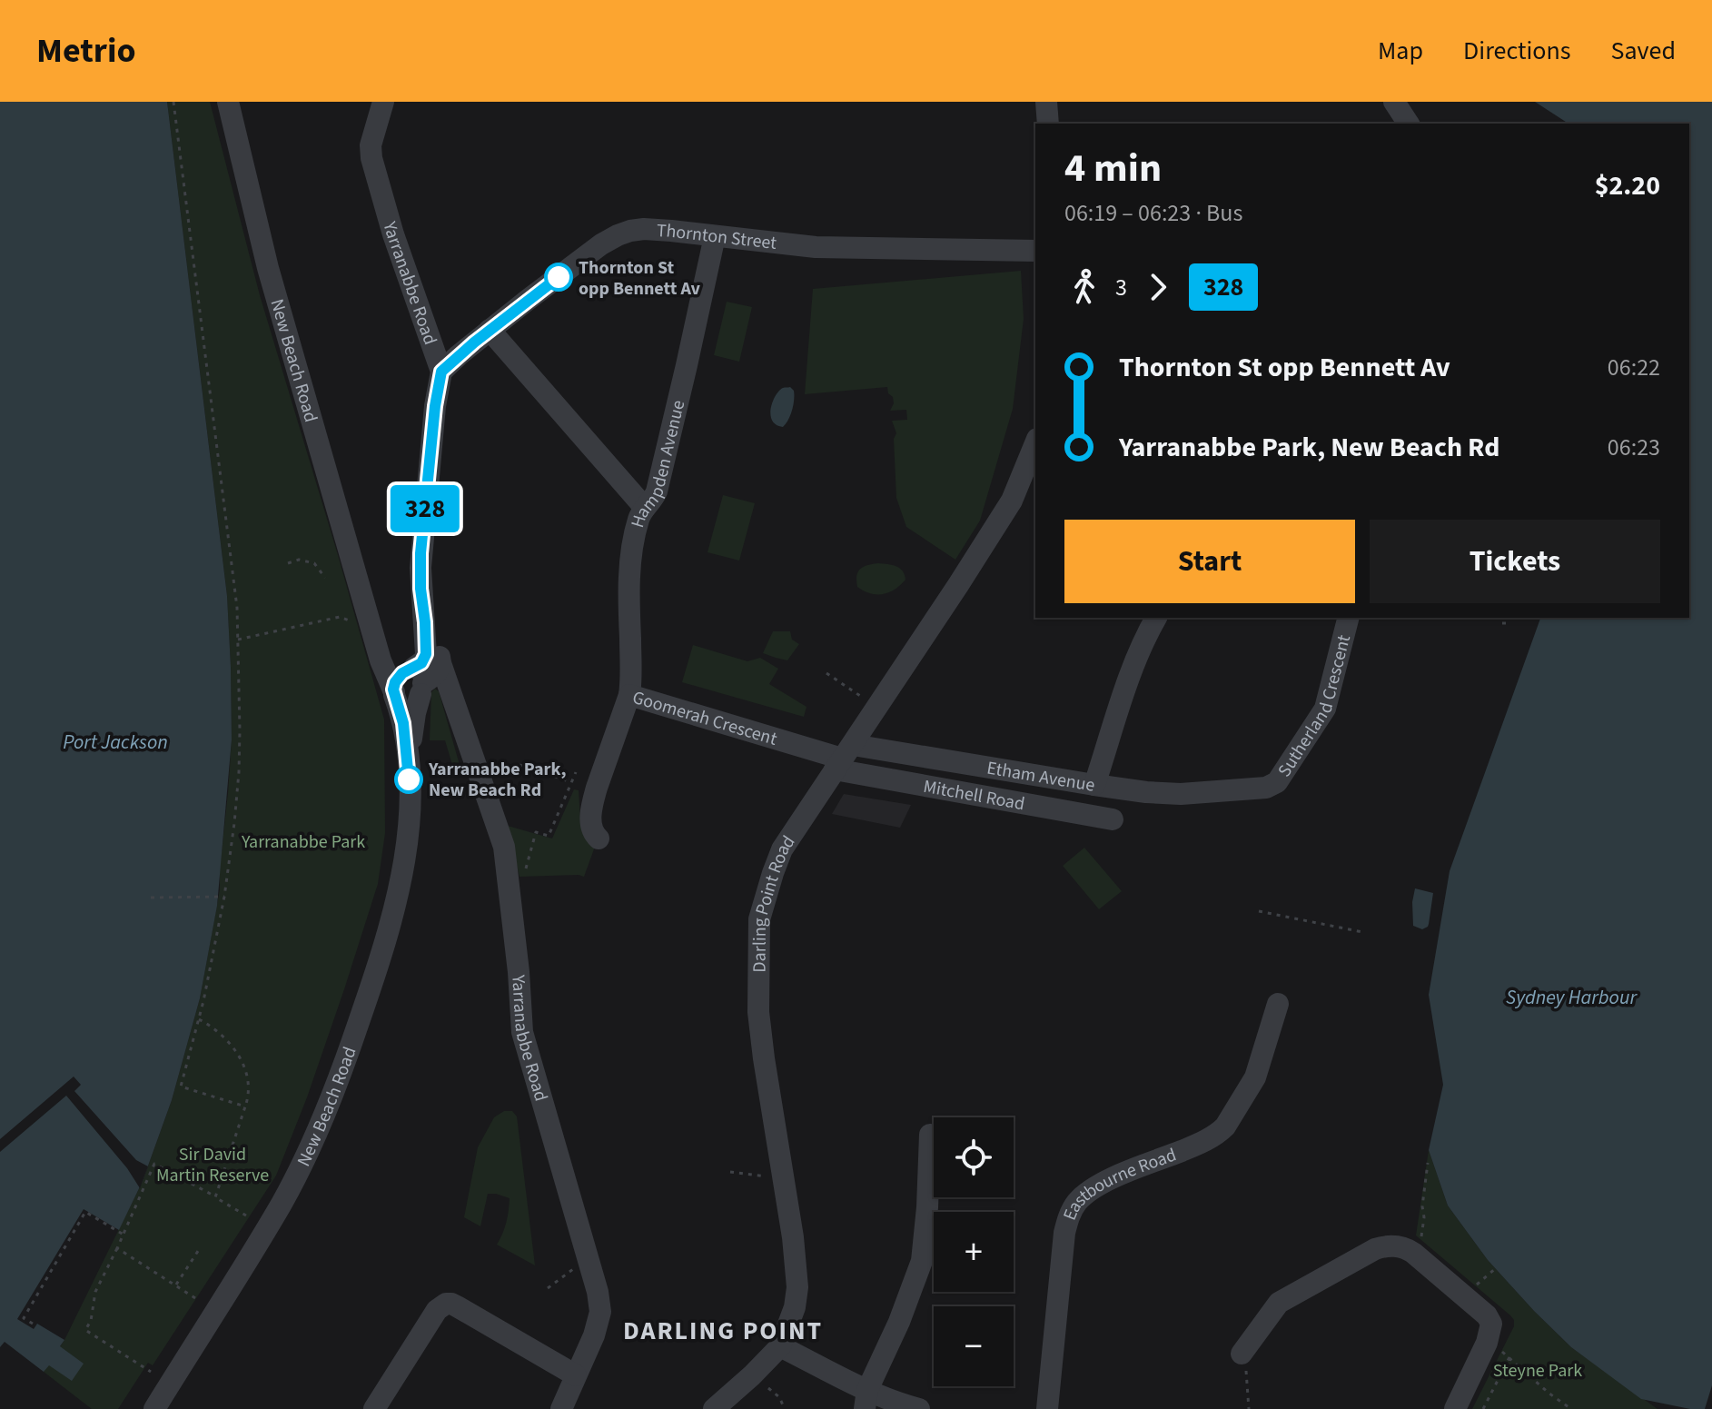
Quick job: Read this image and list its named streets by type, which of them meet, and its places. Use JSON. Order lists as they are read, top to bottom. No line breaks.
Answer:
{"streets":{"street":["Thornton Street","Yarranabbe Road","New Beach Road","Hampden Avenue","Sutherland Crescent","Goomerah Crescent","Etham Avenue","Mitchell Road","Darling Point Road","Eastbourne Road"]},"crossings":[["Thornton Street","Yarranabbe Road"],["Thornton Street","Hampden Avenue"],["Yarranabbe Road","New Beach Road"],["Hampden Avenue","Goomerah Crescent"],["Sutherland Crescent","Etham Avenue"],["Goomerah Crescent","Etham Avenue"],["Goomerah Crescent","Mitchell Road"],["Goomerah Crescent","Darling Point Road"],["Etham Avenue","Mitchell Road"],["Etham Avenue","Darling Point Road"],["Mitchell Road","Darling Point Road"]],"districts":["DARLING POINT"],"water":["Port Jackson","Sydney Harbour"],"parks":["Yarranabbe Park","Sir David Martin Reserve","Steyne Park"],"places":["Thornton St opp Bennett Av","Yarranabbe Park, New Beach Rd"],"lines":["bus line 328"],"page":{"header":"Metrio","nav":["Map","Directions","Saved"],"on_map":"328","heading":["4 min","06:19 – 06:23 · Bus","$2.20"],"legs":["3","328"],"list":[{"name":"Thornton St opp Bennett Av","value":"06:22"},{"name":"Yarranabbe Park, New Beach Rd","value":"06:23"}],"buttons":["Start","Tickets"],"map_buttons":["+","−"]}}
